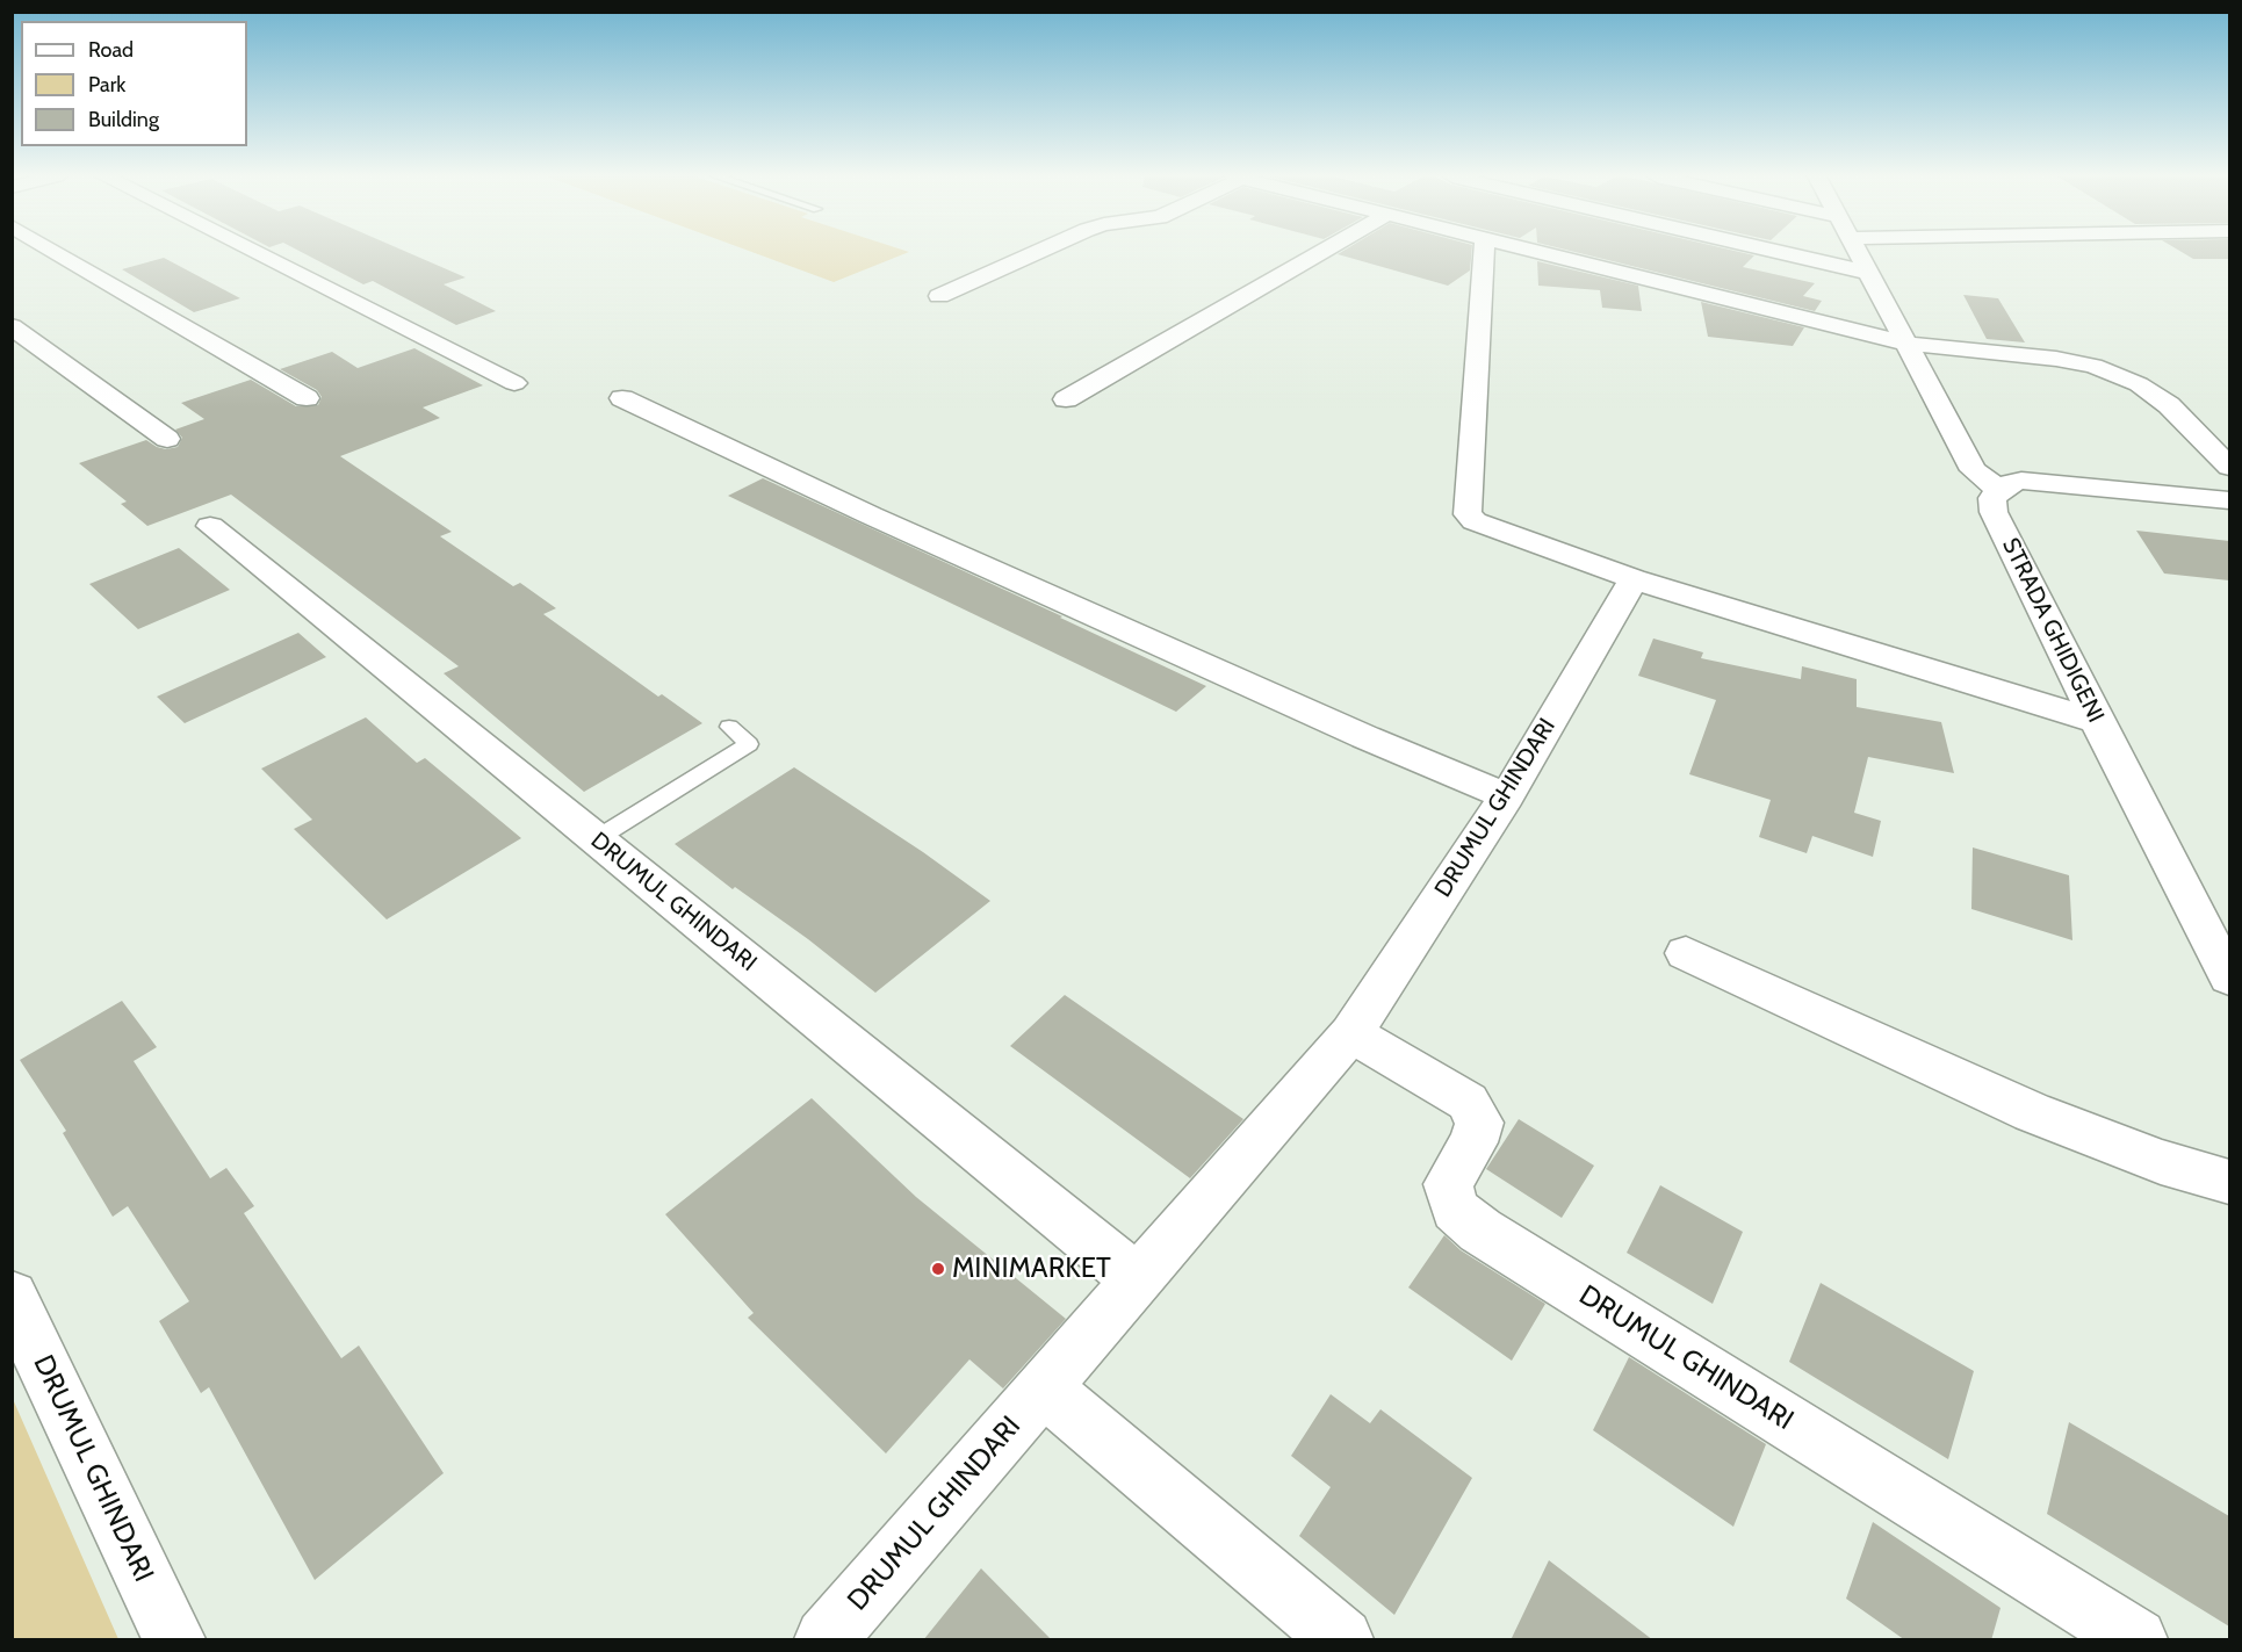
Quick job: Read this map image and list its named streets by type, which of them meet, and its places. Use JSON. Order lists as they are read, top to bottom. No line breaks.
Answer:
{"streets":{"street":["STRADA GHIDIGENI","DRUMUL GHINDARI"]},"places":["MINIMARKET"],"legend":["Road","Park","Building"]}
